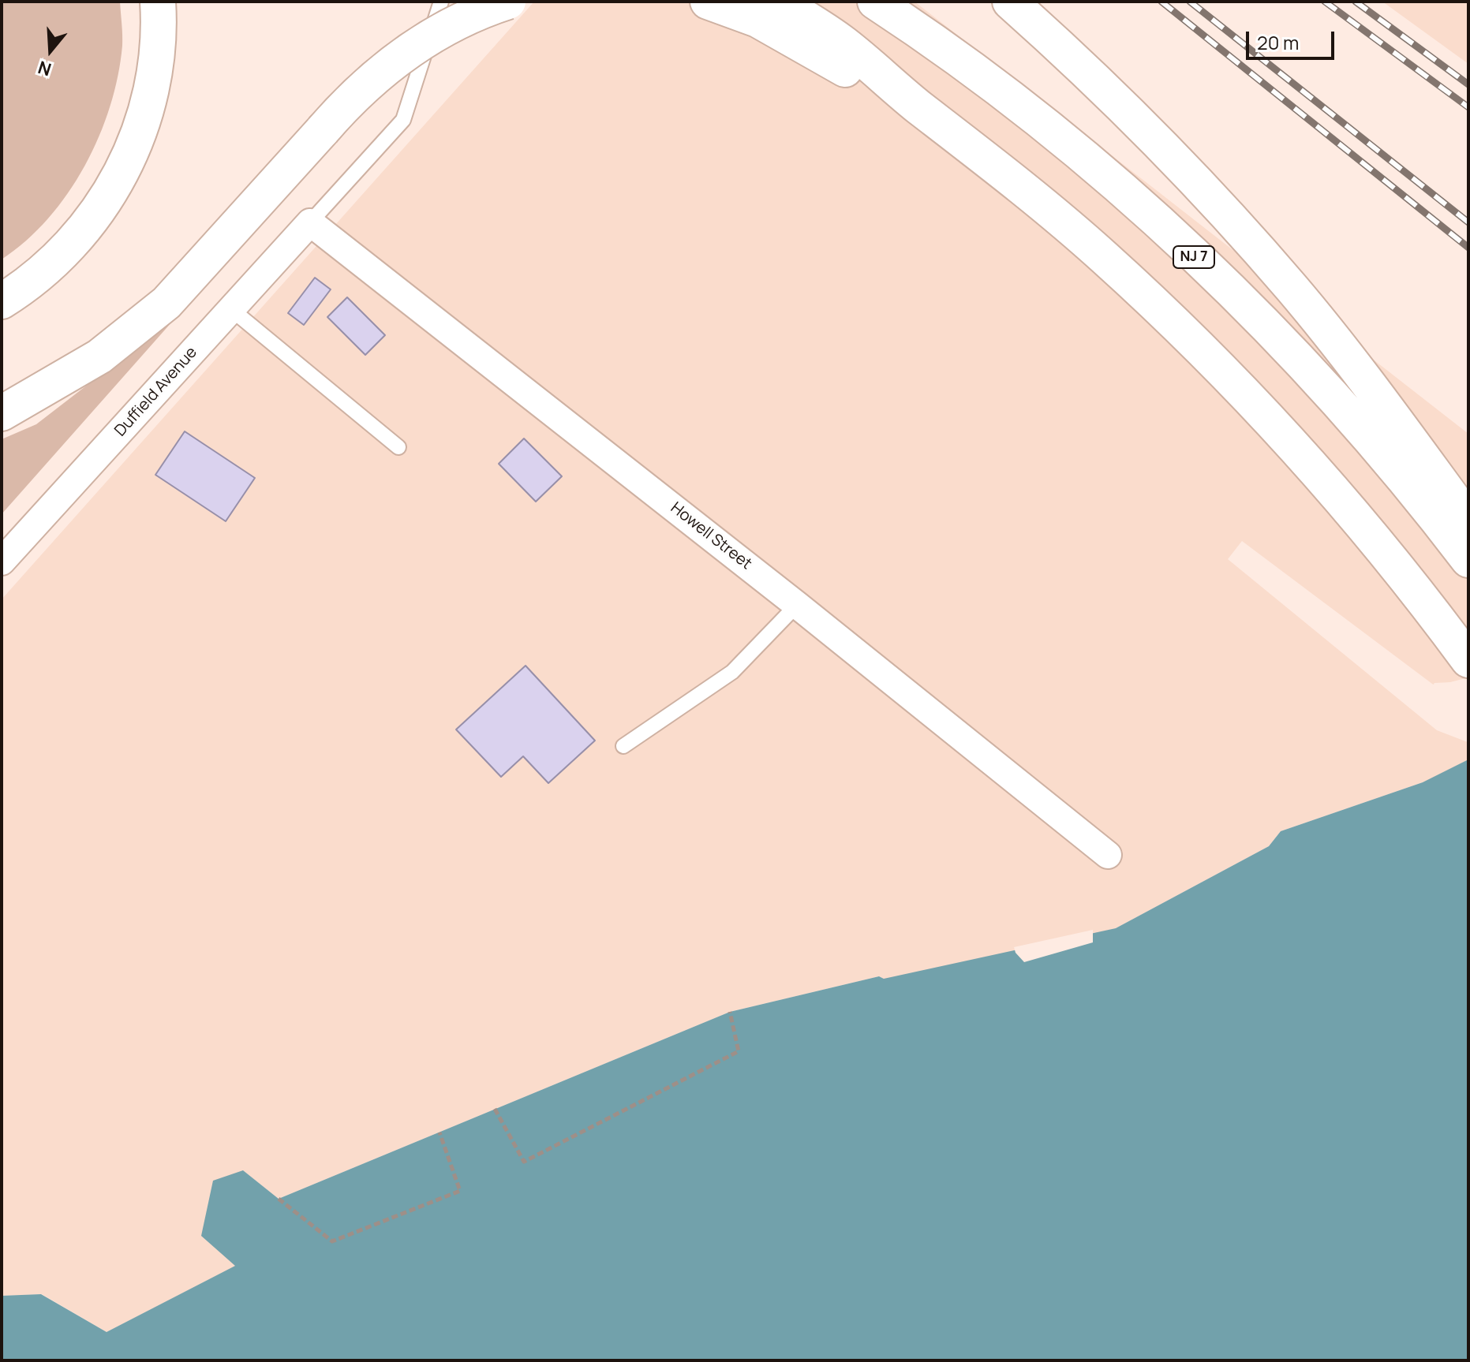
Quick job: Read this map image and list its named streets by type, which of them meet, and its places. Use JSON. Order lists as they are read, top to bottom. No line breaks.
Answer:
{"streets":{"highway":["NJ 7"],"street":["Duffield Avenue","Howell Street"]},"crossings":[["Duffield Avenue","Howell Street"]],"scale_bar":"20 m","north":"bottom"}
